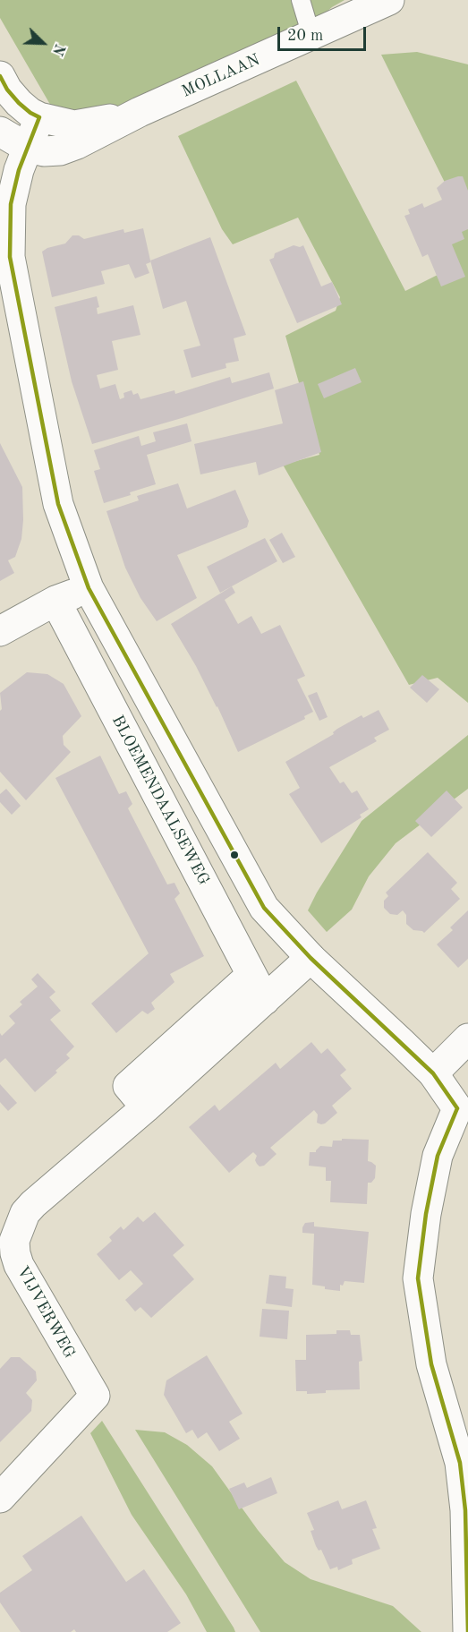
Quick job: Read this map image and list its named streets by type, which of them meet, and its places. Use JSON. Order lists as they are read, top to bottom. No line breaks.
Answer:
{"streets":{"street":["MOLLAAN","BLOEMENDAALSEWEG","VIJVERWEG"]},"crossings":[["BLOEMENDAALSEWEG","VIJVERWEG"]],"scale_bar":"20 m","north":"bottom right"}
